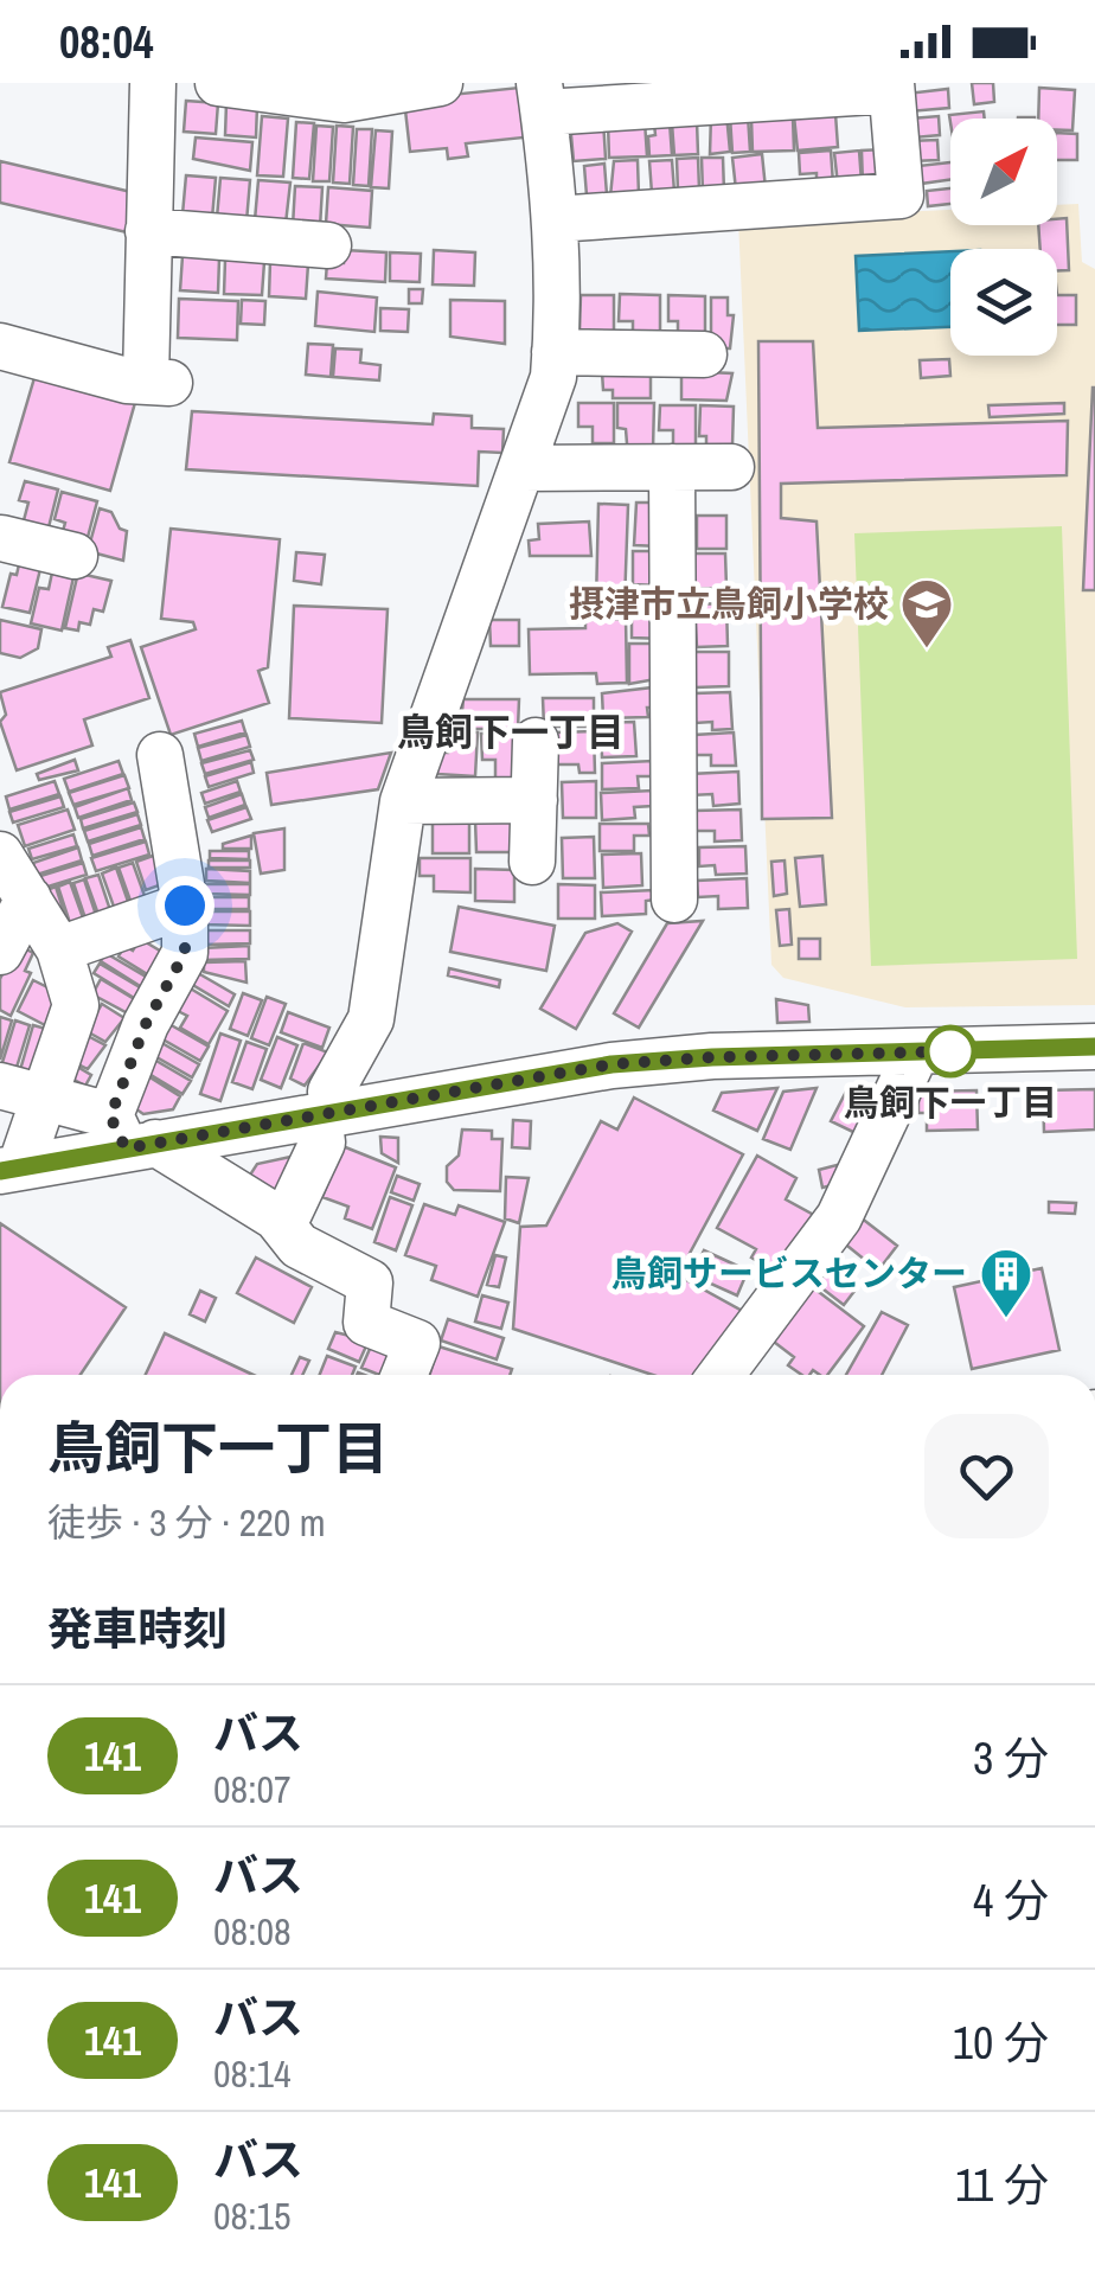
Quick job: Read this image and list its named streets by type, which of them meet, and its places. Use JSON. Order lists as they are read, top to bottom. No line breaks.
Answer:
{"districts":["鳥飼下一丁目"],"places":{"school or university":["摂津市立鳥飼小学校"],"other":["鳥飼下一丁目"],"building":["鳥飼サービスセンター"]},"lines":["bus line 141"],"north":"top right","page":{"status":"08:04","heading":[["鳥飼下一丁目","徒歩 · 3 分 · 220 m"],"発車時刻"],"list":[{"mark":"141","name":"バス","note":"08:07","value":"3 分"},{"mark":"141","name":"バス","note":"08:08","value":"4 分"},{"mark":"141","name":"バス","note":"08:14","value":"10 分"},{"mark":"141","name":"バス","note":"08:15","value":"11 分"}]}}
